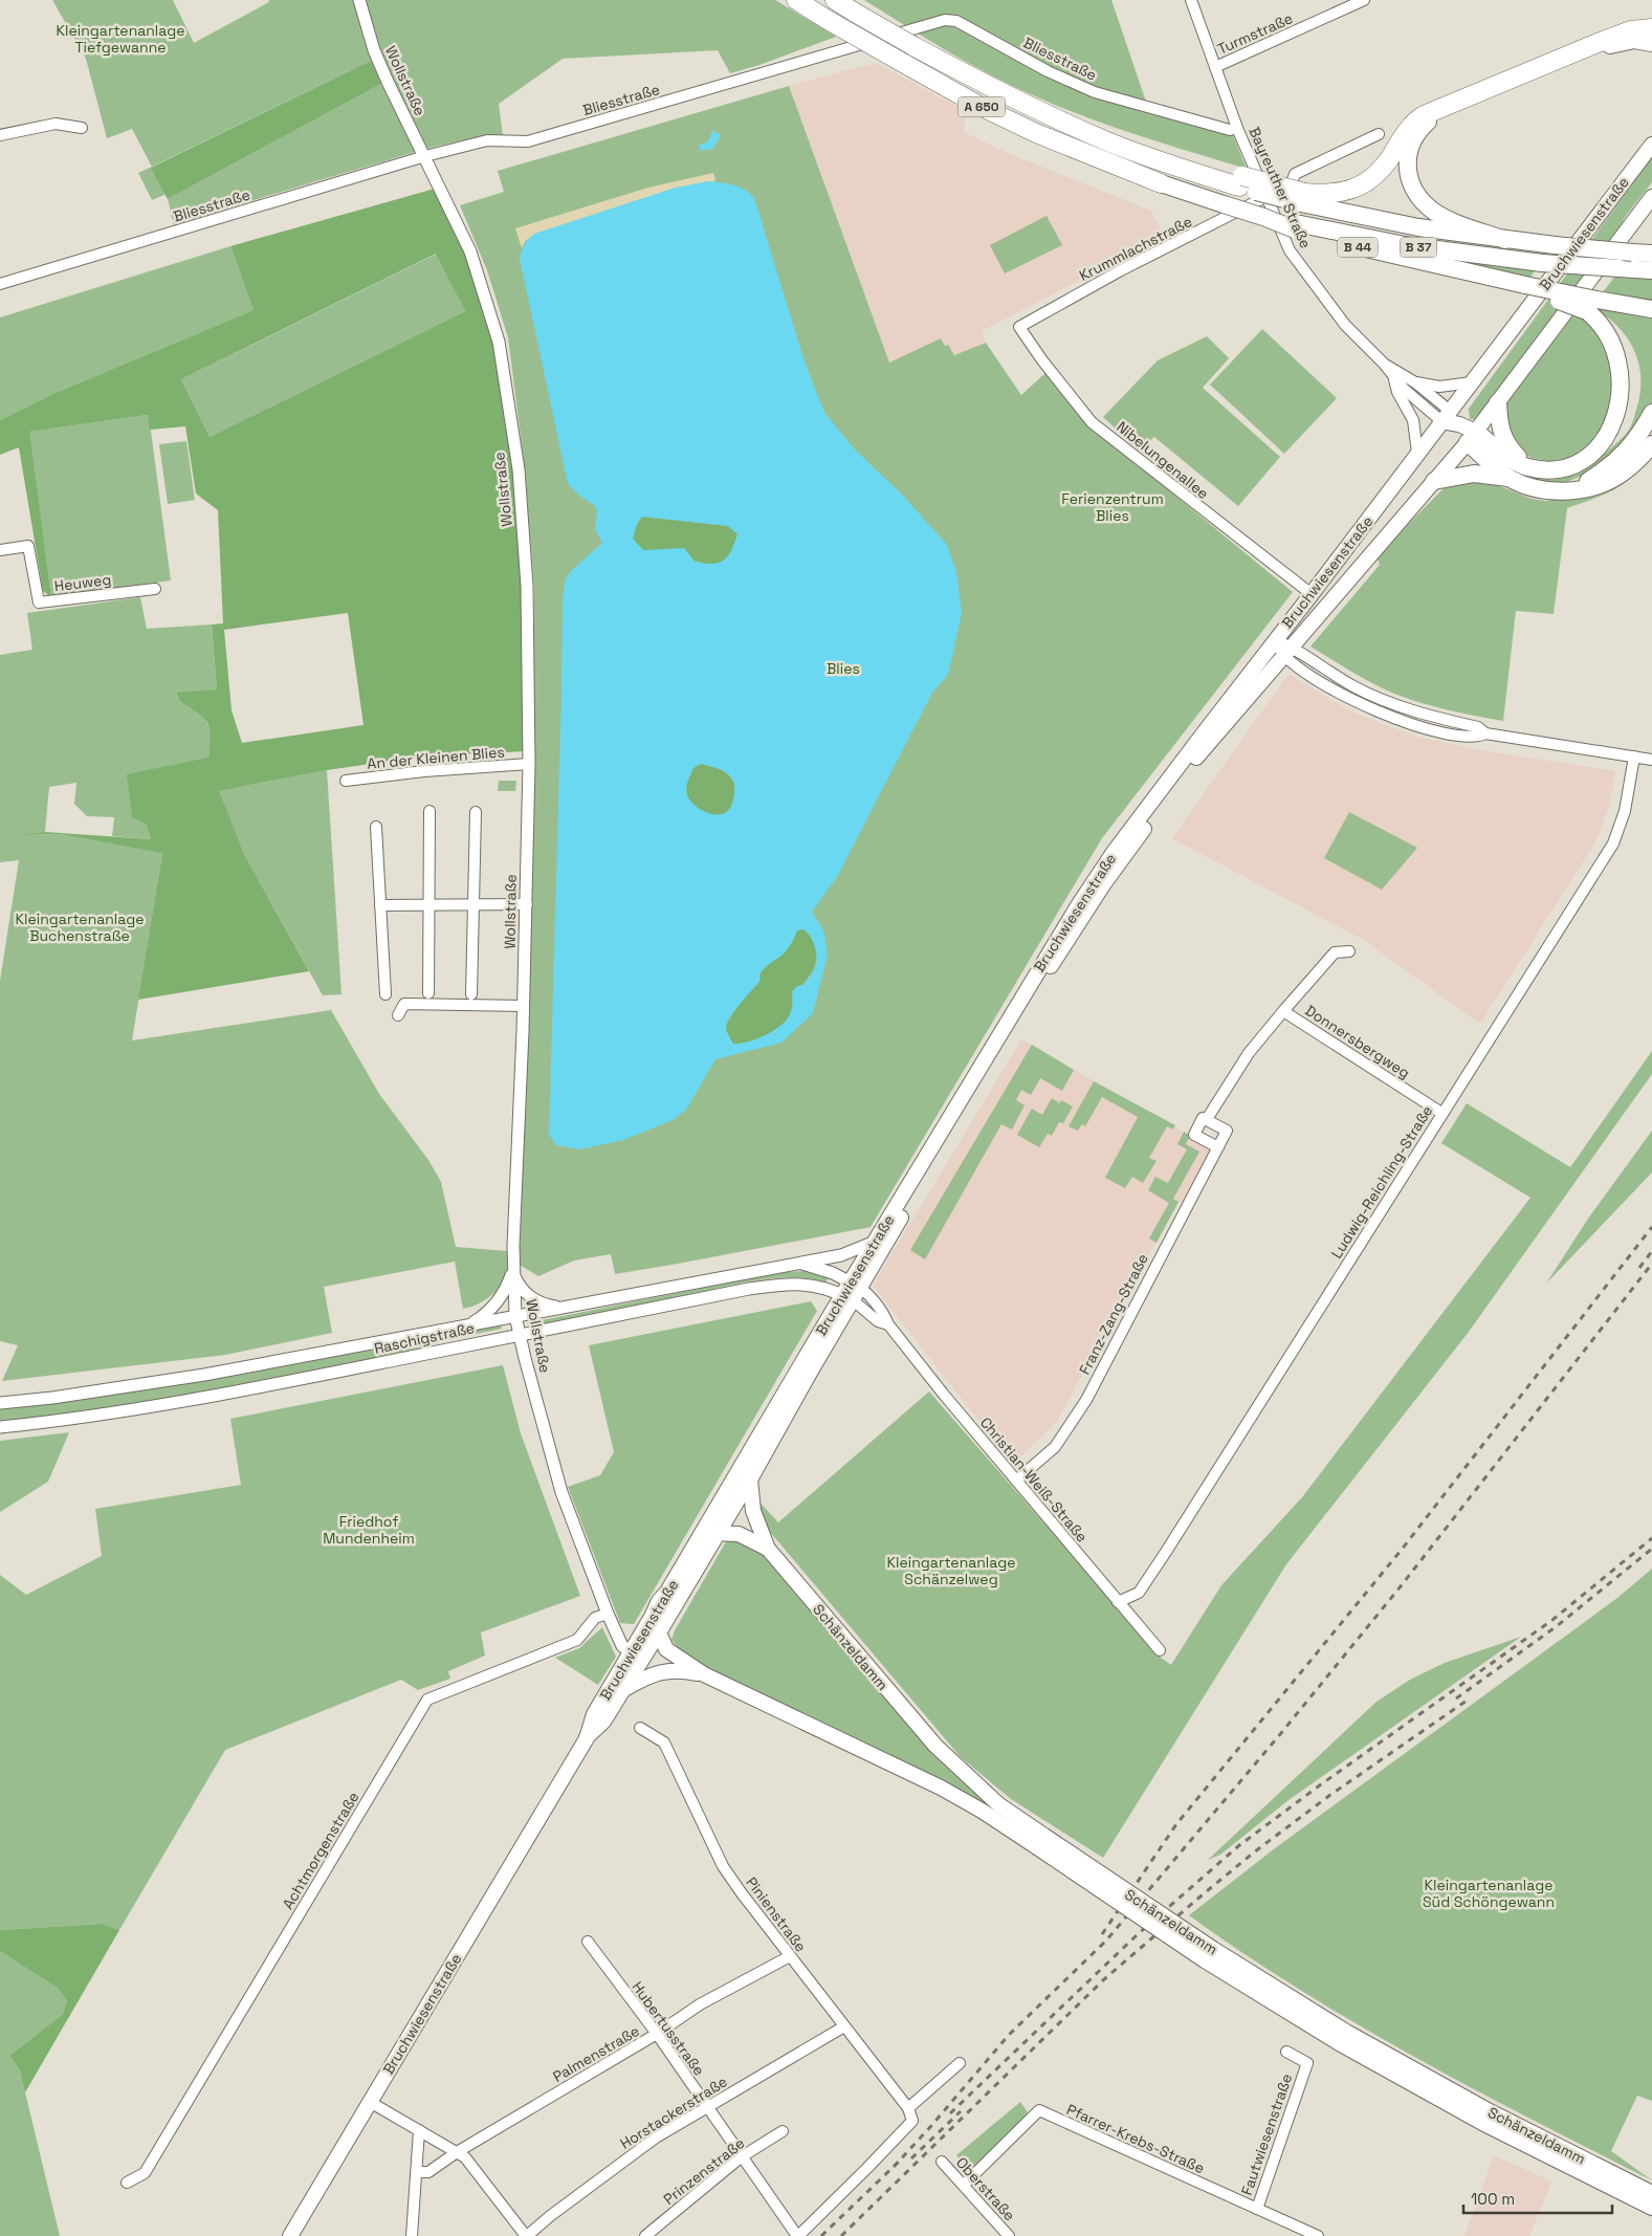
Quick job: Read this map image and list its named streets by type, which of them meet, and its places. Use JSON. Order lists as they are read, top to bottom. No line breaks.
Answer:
{"streets":{"highway":["A 650","B 44","B 37"],"main road":["Bruchwiesenstraße","Schänzeldamm"],"street":["Turmstraße","Bliesstraße","Wollstraße","Bayreuther Straße","Krummlachstraße","Nibelungenallee","Heuweg","An der Kleinen Blies","Donnersbergweg","Ludwig-Reichling-Straße","Franz-Zang-Straße","Raschigstraße","Christian-Weiß-Straße","Achtmorgenstraße","Pinienstraße","Hubertusstraße","Palmenstraße","Horstackerstraße","Fautwiesenstraße","Pfarrer-Krebs-Straße","Prinzenstraße","Oberstraße"]},"crossings":[["Turmstraße","Bayreuther Straße"],["Bliesstraße","Wollstraße"],["Bliesstraße","Bayreuther Straße"],["Wollstraße","Bruchwiesenstraße"],["Wollstraße","An der Kleinen Blies"],["Wollstraße","Raschigstraße"],["Wollstraße","Achtmorgenstraße"],["A 650","Bayreuther Straße"],["A 650","B 44"],["A 650","Krummlachstraße"],["Bayreuther Straße","Bruchwiesenstraße"],["Bayreuther Straße","B 44"],["Bayreuther Straße","Krummlachstraße"],["Bruchwiesenstraße","Nibelungenallee"],["Bruchwiesenstraße","Raschigstraße"],["Bruchwiesenstraße","Christian-Weiß-Straße"],["Bruchwiesenstraße","Schänzeldamm"],["B 44","B 37"],["Krummlachstraße","Nibelungenallee"],["Donnersbergweg","Ludwig-Reichling-Straße"],["Ludwig-Reichling-Straße","Christian-Weiß-Straße"],["Franz-Zang-Straße","Christian-Weiß-Straße"],["Raschigstraße","Christian-Weiß-Straße"],["Pinienstraße","Palmenstraße"],["Pinienstraße","Horstackerstraße"],["Hubertusstraße","Palmenstraße"],["Hubertusstraße","Horstackerstraße"],["Hubertusstraße","Prinzenstraße"],["Fautwiesenstraße","Pfarrer-Krebs-Straße"],["Pfarrer-Krebs-Straße","Oberstraße"]],"parks":["Kleingartenanlage Tiefgewanne","Ferienzentrum Blies","Blies","Kleingartenanlage Buchenstraße","Friedhof Mundenheim","Kleingartenanlage Schänzelweg","Kleingartenanlage Süd Schöngewann"],"scale_bar":"100 m"}
